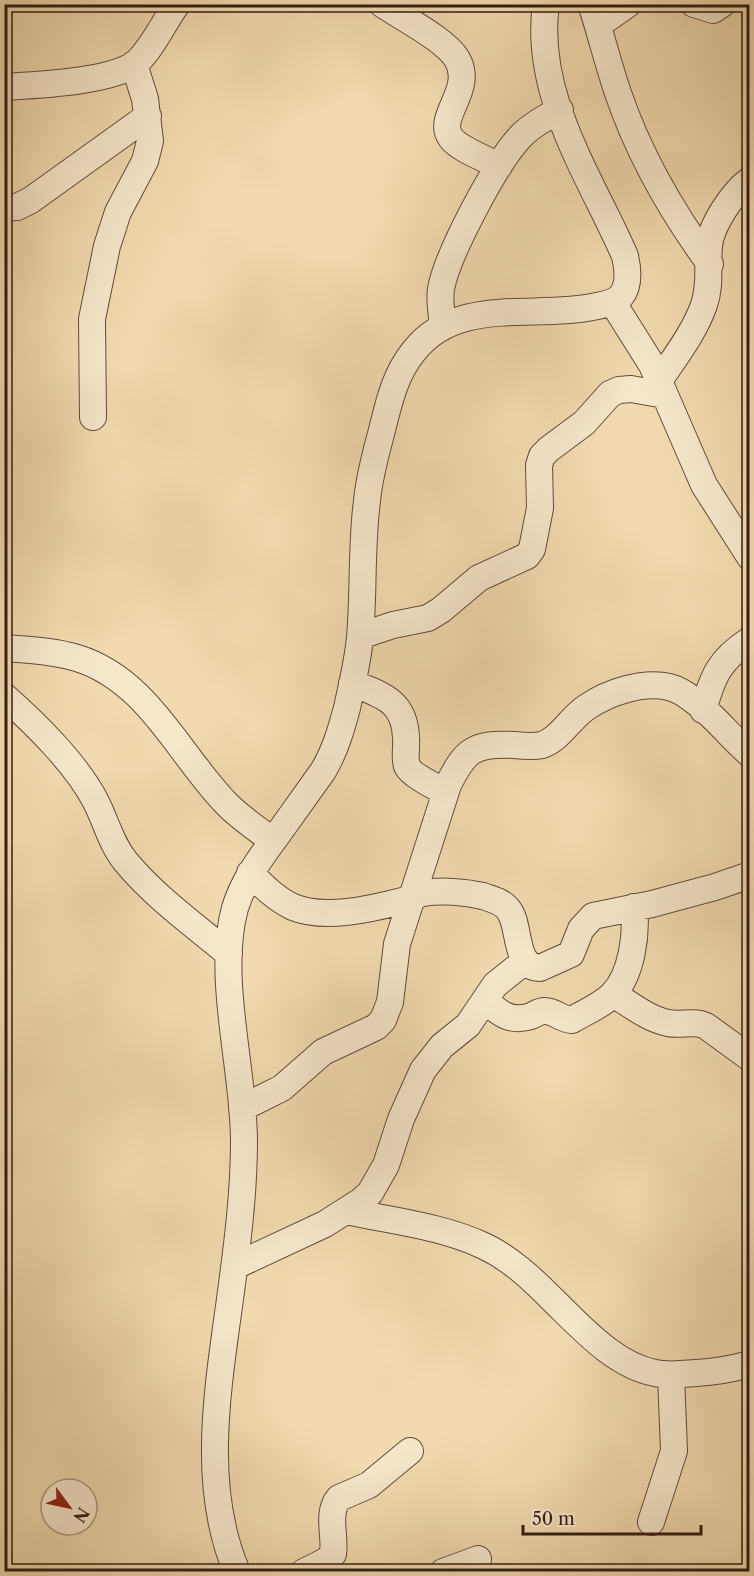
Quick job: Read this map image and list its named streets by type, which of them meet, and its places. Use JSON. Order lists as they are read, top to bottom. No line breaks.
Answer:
{"scale_bar":"50 m","north":"bottom right"}
